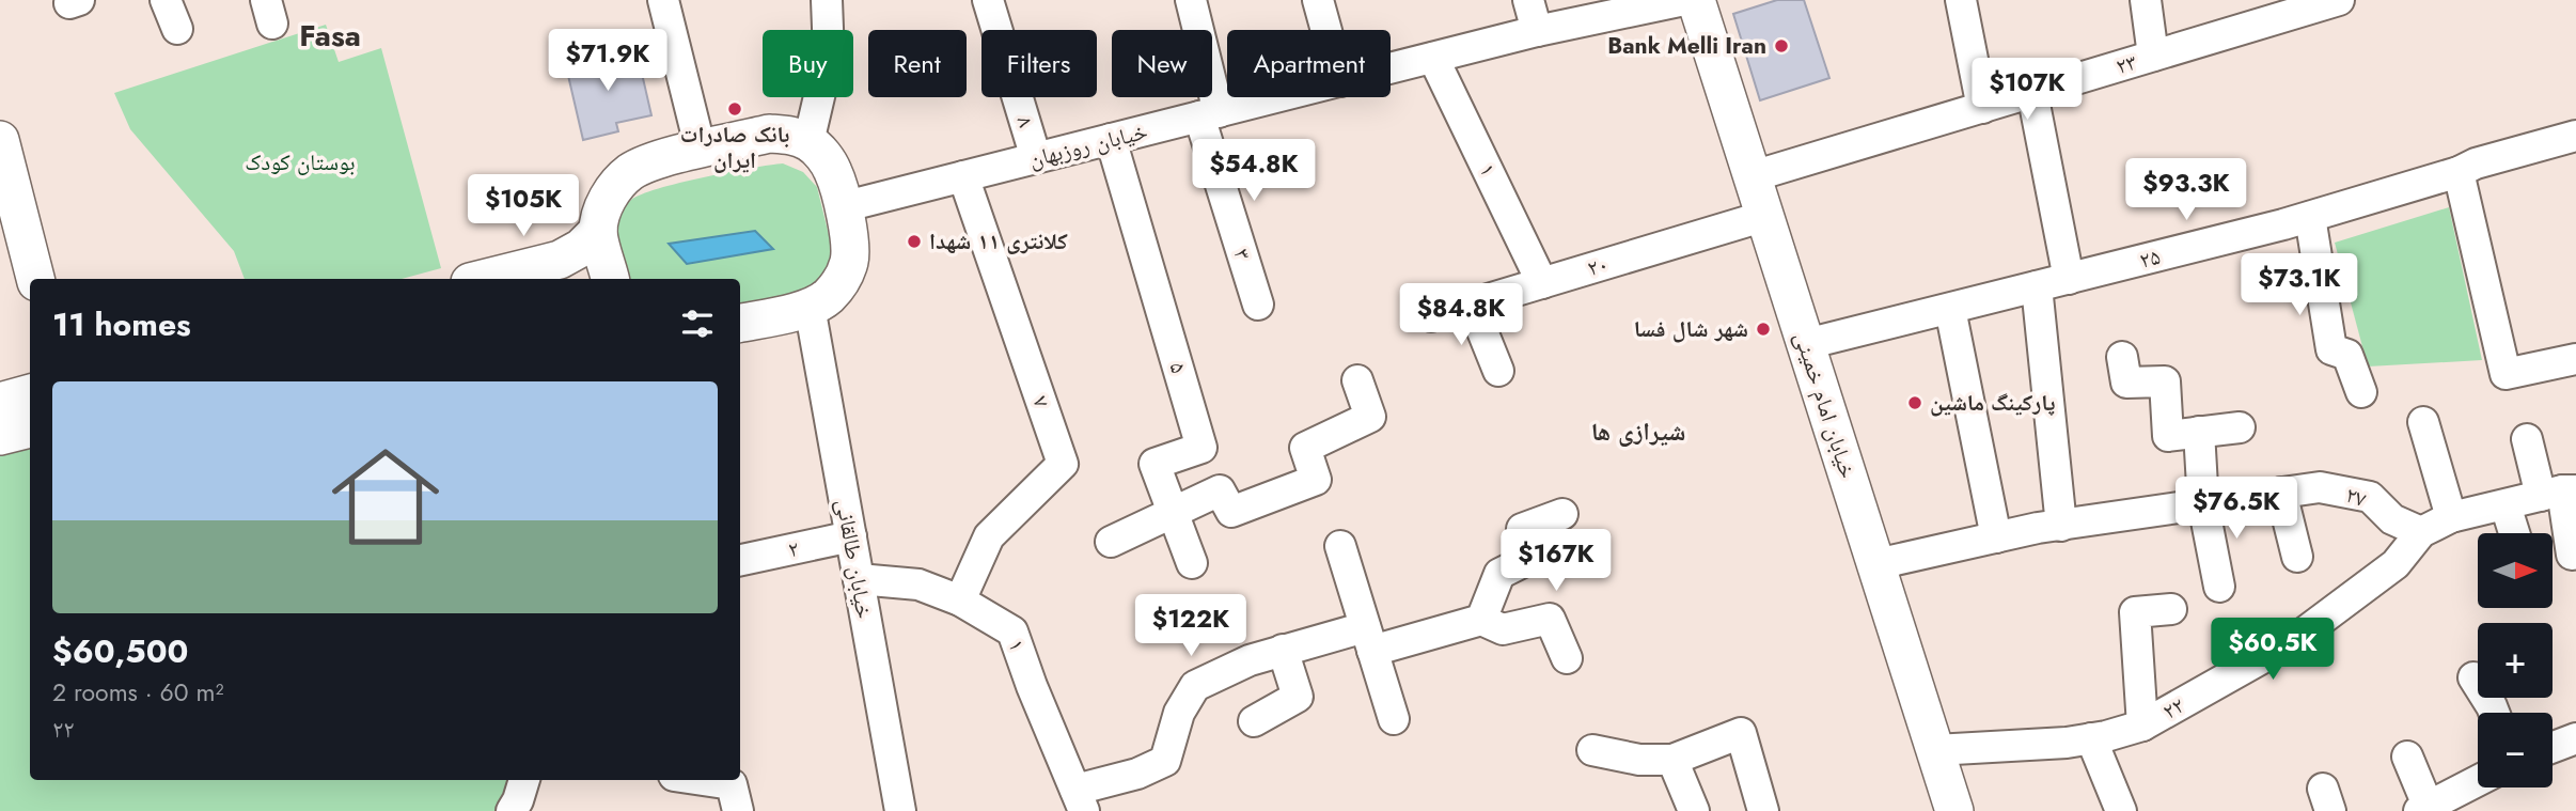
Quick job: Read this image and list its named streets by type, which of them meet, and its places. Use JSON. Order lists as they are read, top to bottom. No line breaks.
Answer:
{"streets":{"main road":["خیابان امام خمینی"],"street":["۲۳","۸","خیابان روزبهان","۱","۳","۲۵","۲۰","۵","۷","۲۷","۲","خیابان طالقانی","۲۲"]},"crossings":[["۲۳","خیابان امام خمینی"],["۸","خیابان روزبهان"],["خیابان روزبهان","۱"],["خیابان روزبهان","۳"],["خیابان روزبهان","۵"],["خیابان روزبهان","۷"],["۱","۲۰"],["۱","۷"],["۱","خیابان طالقانی"],["۲۵","خیابان امام خمینی"],["۲۰","خیابان امام خمینی"],["خیابان امام خمینی","۲۷"],["خیابان امام خمینی","۲۲"],["۲۷","۲۲"],["۲","خیابان طالقانی"]],"districts":["Fasa","شیرازی ها"],"parks":["بوستان کودک"],"places":["Bank Melli Iran","بانک صادرات ایران","کلانتری ۱۱ شهدا","شهر شال فسا","پارکینگ ماشین"],"north":"right","page":{"price":["$71.9K","$107K","$54.8K","$93.3K","$105K","$73.1K","$84.8K","$76.5K","$167K","$122K","$60.5K"],"chip":["Buy","Rent","Filters","New","Apartment"],"heading":"11 homes","list":[{"name":"$60,500","note":"2 rooms · 60 m² · ۲۲"}],"map_buttons":["+","−"]}}
